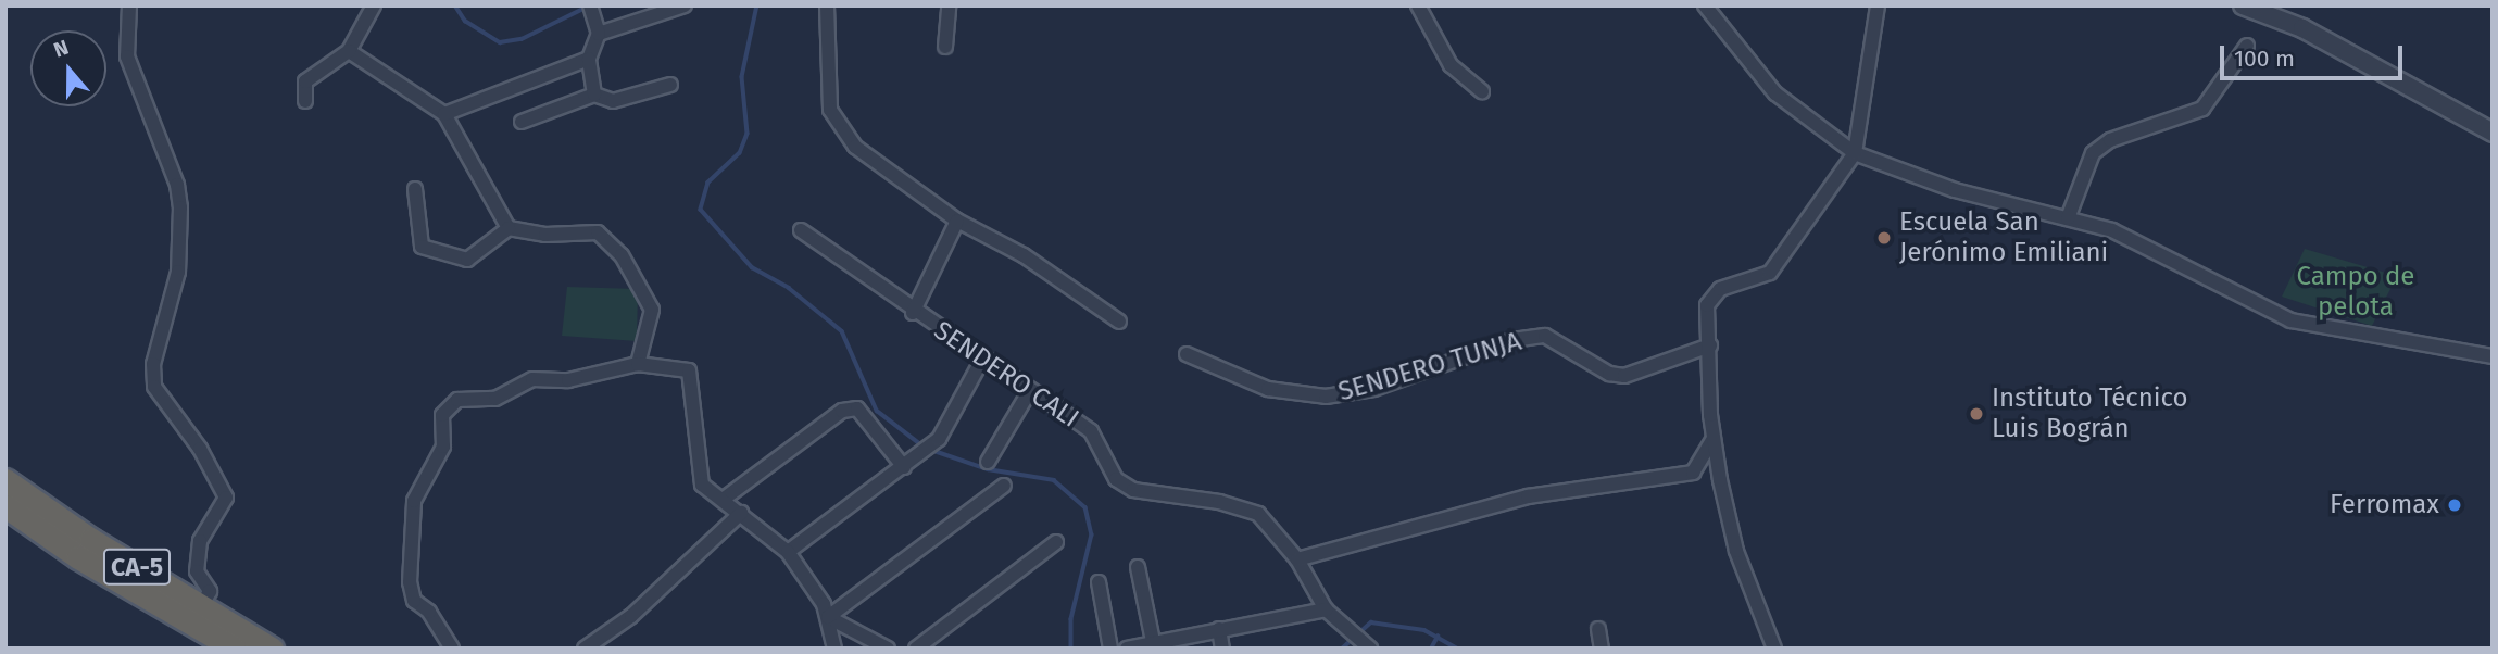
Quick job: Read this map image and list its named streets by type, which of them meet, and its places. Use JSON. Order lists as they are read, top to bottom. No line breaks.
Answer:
{"streets":{"highway":["CA-5"],"street":["SENDERO TUNJA","SENDERO CALI"]},"parks":["Campo de pelota"],"places":["Escuela San Jerónimo Emiliani","Instituto Técnico Luis Bográn","Ferromax"],"scale_bar":"100 m","north":"top"}
